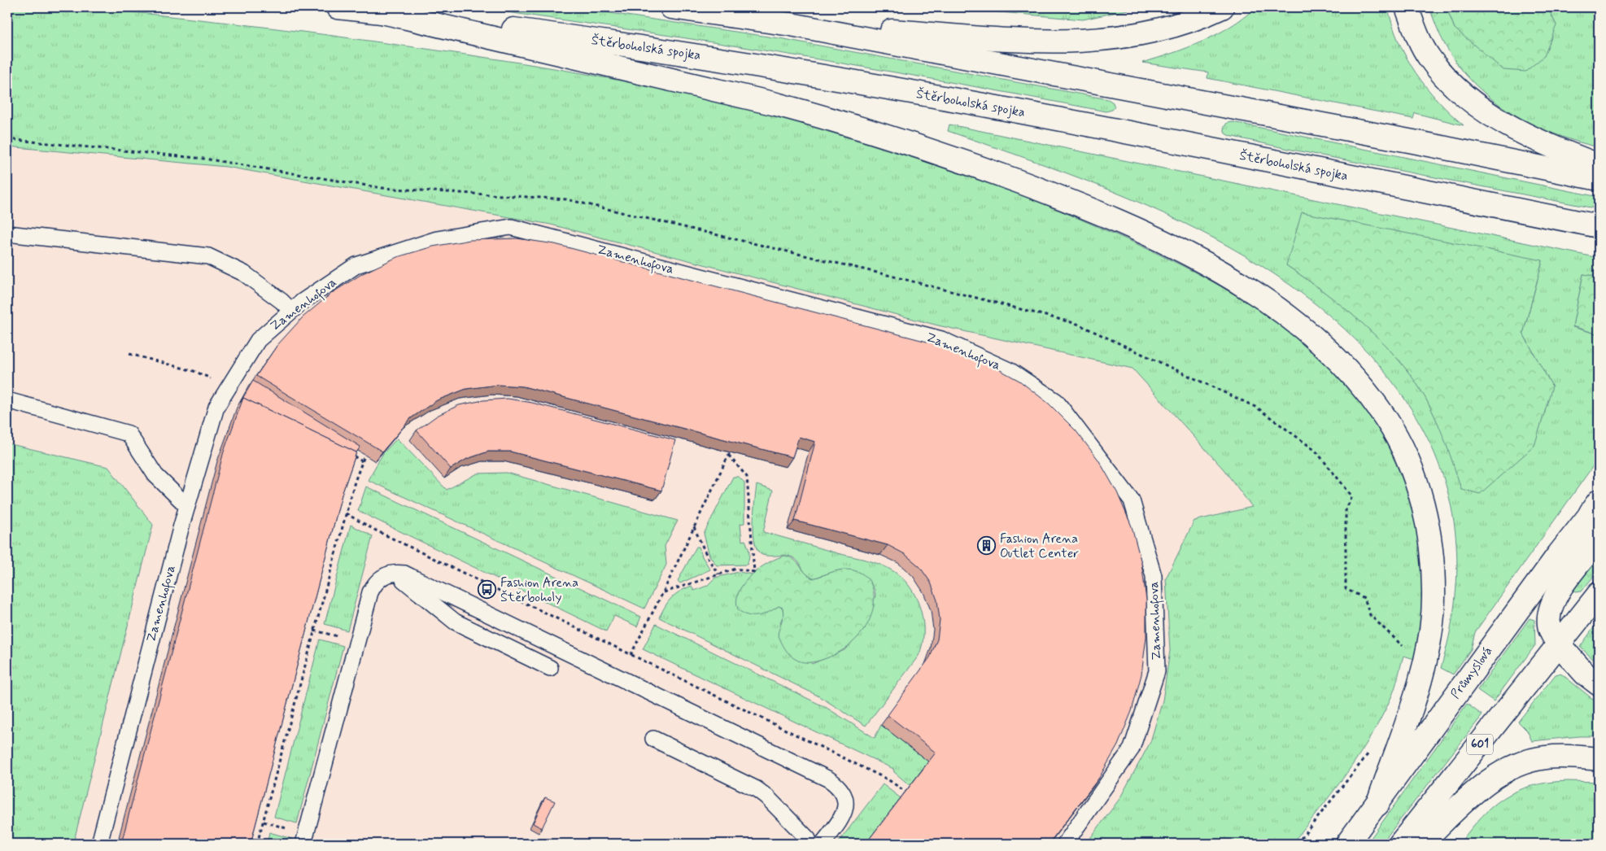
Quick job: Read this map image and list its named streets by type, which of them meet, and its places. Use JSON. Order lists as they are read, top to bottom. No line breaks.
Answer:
{"streets":{"main road":["Štěrboholská spojka","Průmyslová","601"],"lane":["Zamenhofova"]},"places":{"building":["Fashion Arena Outlet Center"],"bus stop":["Fashion Arena Štěrboholy"]}}
